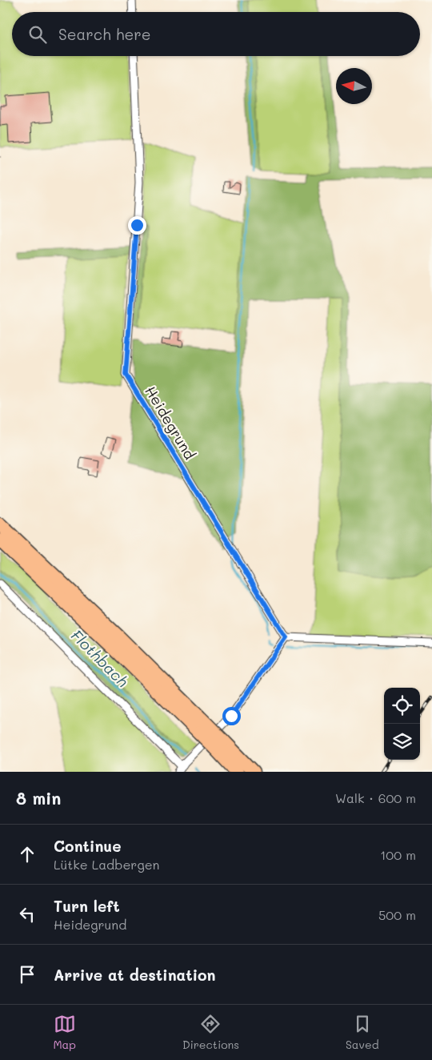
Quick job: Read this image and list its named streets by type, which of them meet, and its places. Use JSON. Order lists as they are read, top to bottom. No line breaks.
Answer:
{"streets":{"street":["Heidegrund"]},"water":["Flothbach"],"north":"left","page":{"search":"Search here","heading":["8 min","Walk · 600 m"],"list":[["Continue","Lütke Ladbergen","100 m"],["Turn left","Heidegrund","500 m"],"Arrive at destination"],"nav":["Map","Directions","Saved"]}}
